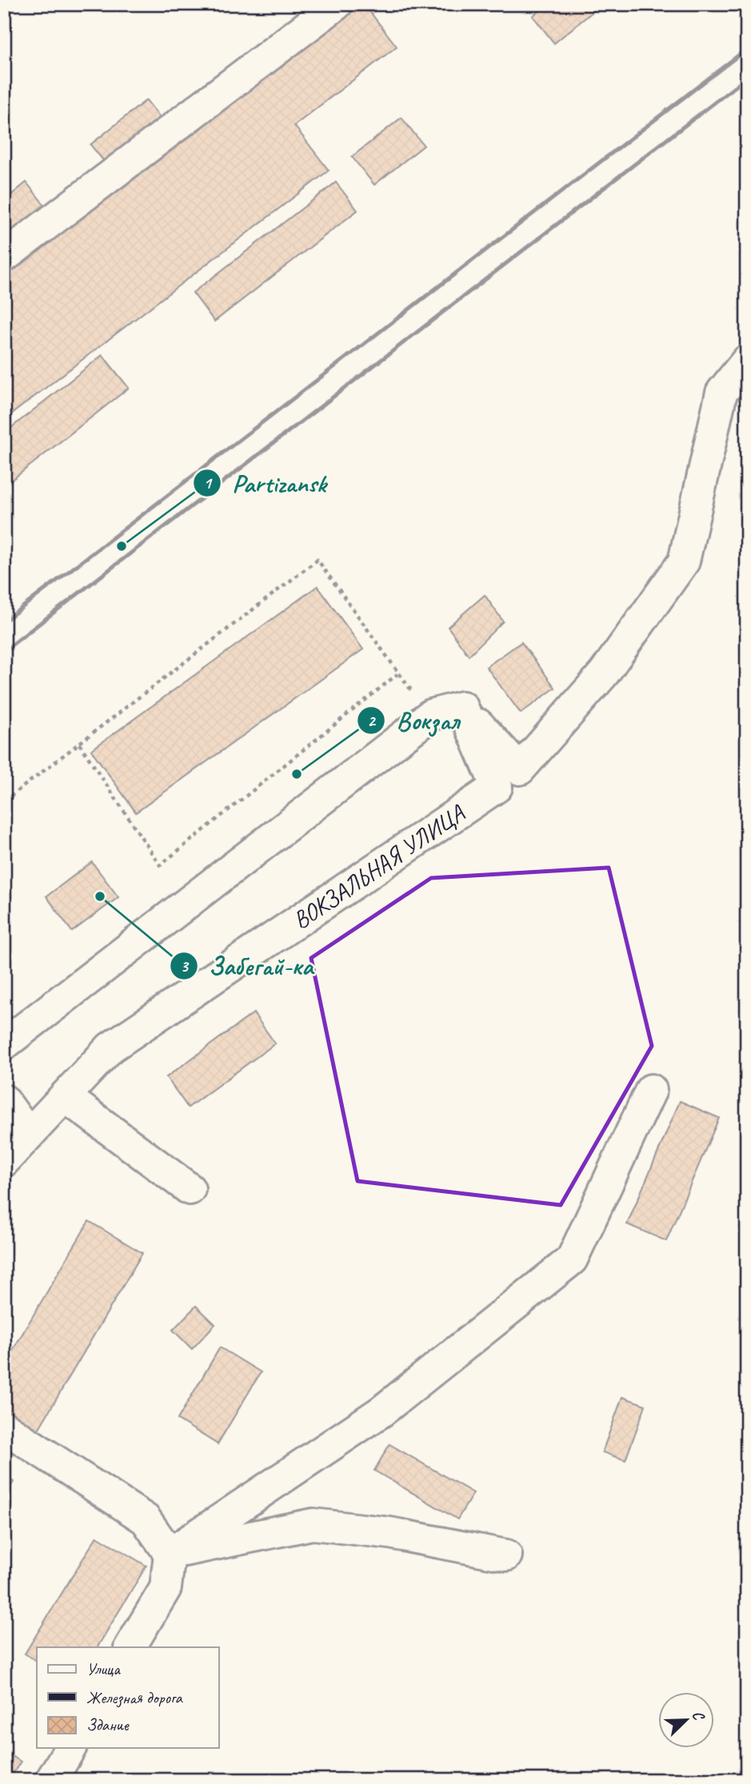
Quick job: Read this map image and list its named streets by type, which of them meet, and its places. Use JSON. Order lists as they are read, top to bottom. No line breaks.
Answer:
{"streets":{"street":["ВОКЗАЛЬНАЯ УЛИЦА"]},"places":["Partizansk","Вокзал","Забегай-ка"],"legend":["Улица","Железная дорога","Здание"],"north":"top right"}
